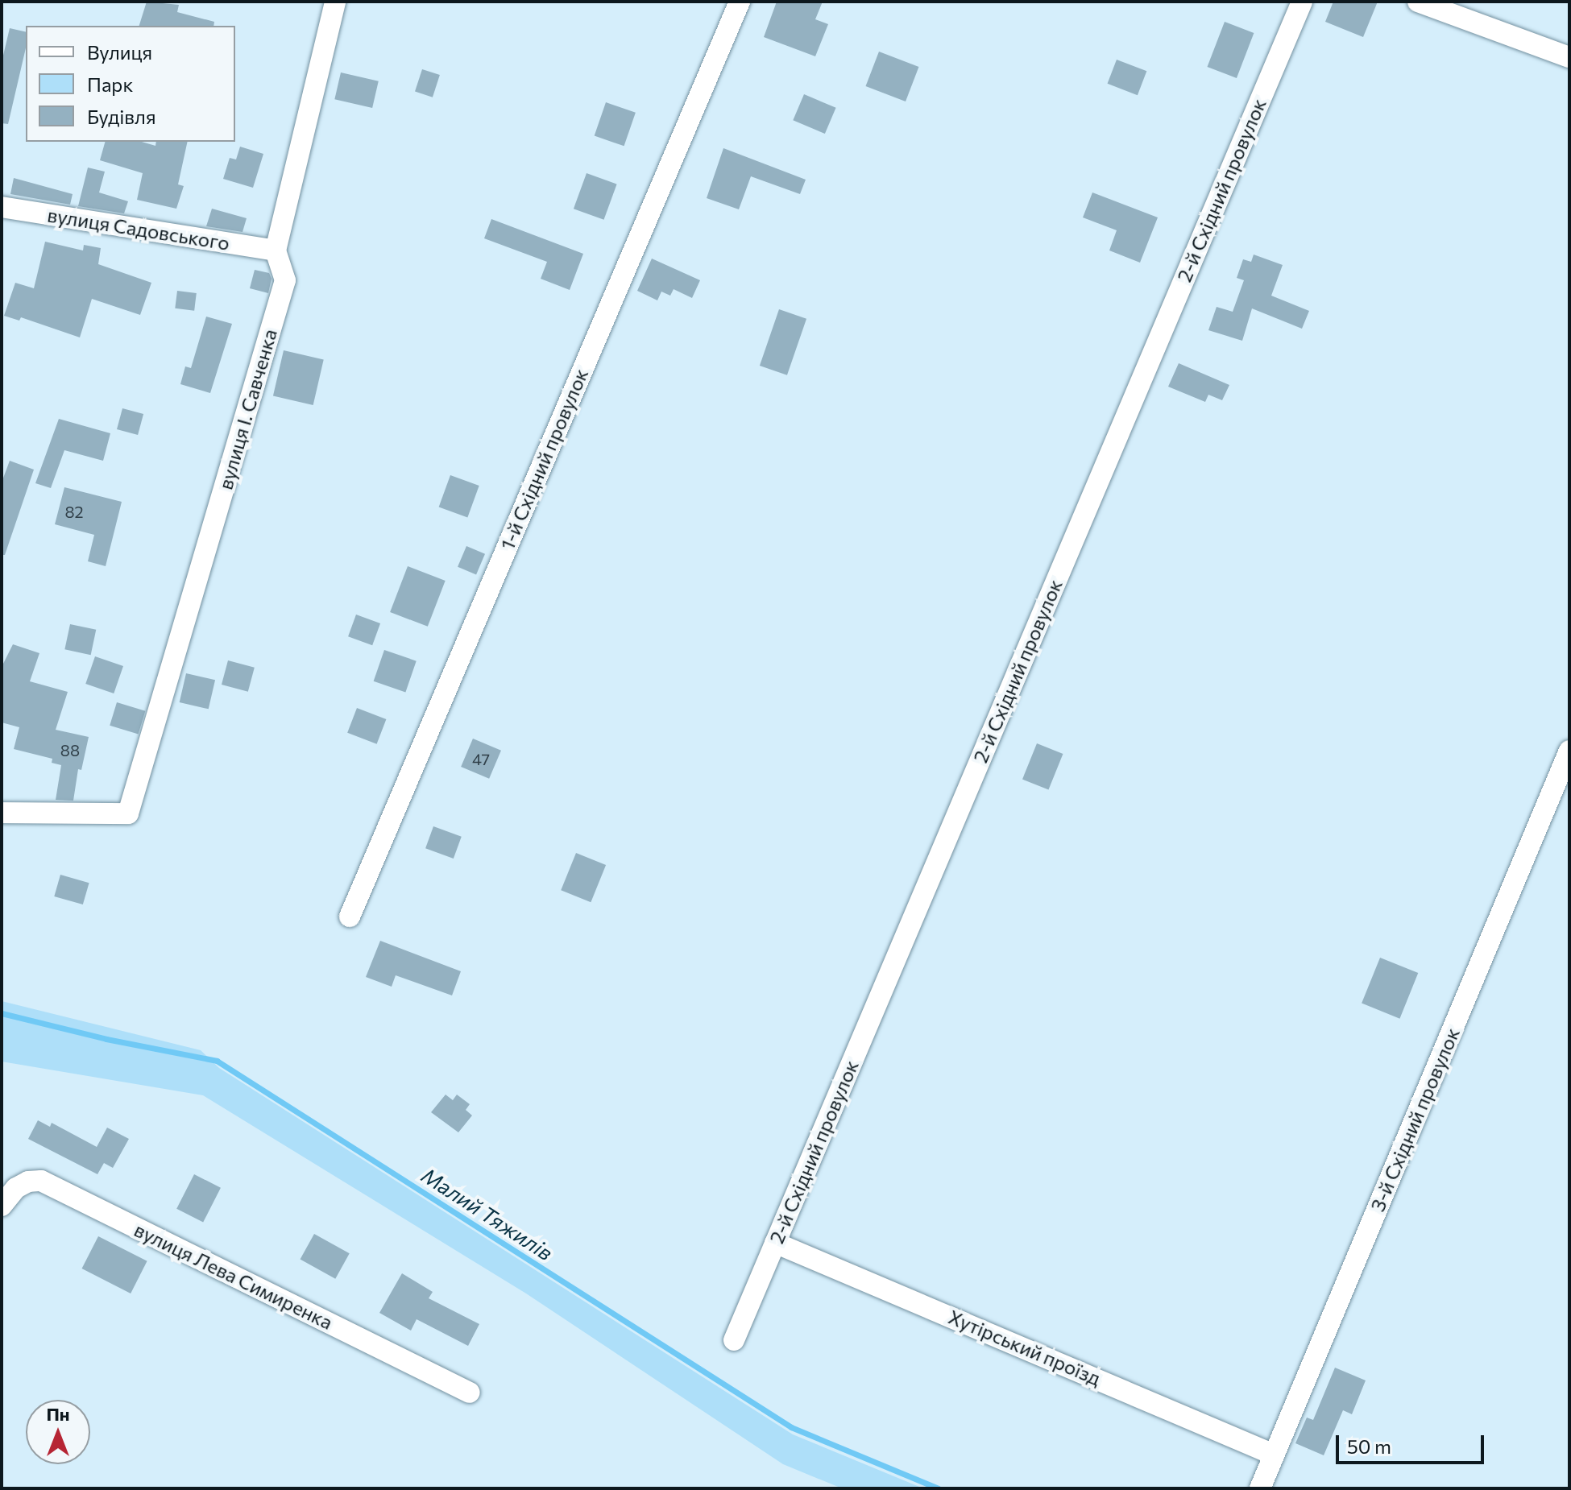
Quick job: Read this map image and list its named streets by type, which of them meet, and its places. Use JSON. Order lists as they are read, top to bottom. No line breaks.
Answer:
{"streets":{"street":["2-й Східний провулок","вулиця Садовського","вулиця І. Савченка","1-й Східний провулок","3-й Східний провулок","вулиця Лева Симиренка","Хутірський проїзд"]},"crossings":[["2-й Східний провулок","Хутірський проїзд"],["вулиця Садовського","вулиця І. Савченка"],["3-й Східний провулок","Хутірський проїзд"]],"water":["Малий Тяжилів"],"house_numbers":["82","88","47"],"legend":["Вулиця","Парк","Будівля"],"scale_bar":"50 m","north":"top"}
